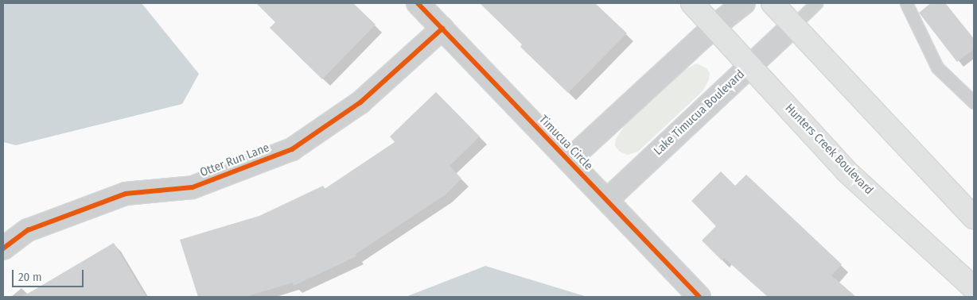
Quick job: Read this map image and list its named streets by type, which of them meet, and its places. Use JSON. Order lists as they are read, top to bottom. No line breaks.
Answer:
{"streets":{"street":["Lake Timucua Boulevard","Timucua Circle","Hunters Creek Boulevard","Otter Run Lane"]},"crossings":[["Lake Timucua Boulevard","Timucua Circle"],["Lake Timucua Boulevard","Hunters Creek Boulevard"],["Timucua Circle","Otter Run Lane"]],"scale_bar":"20 m"}
